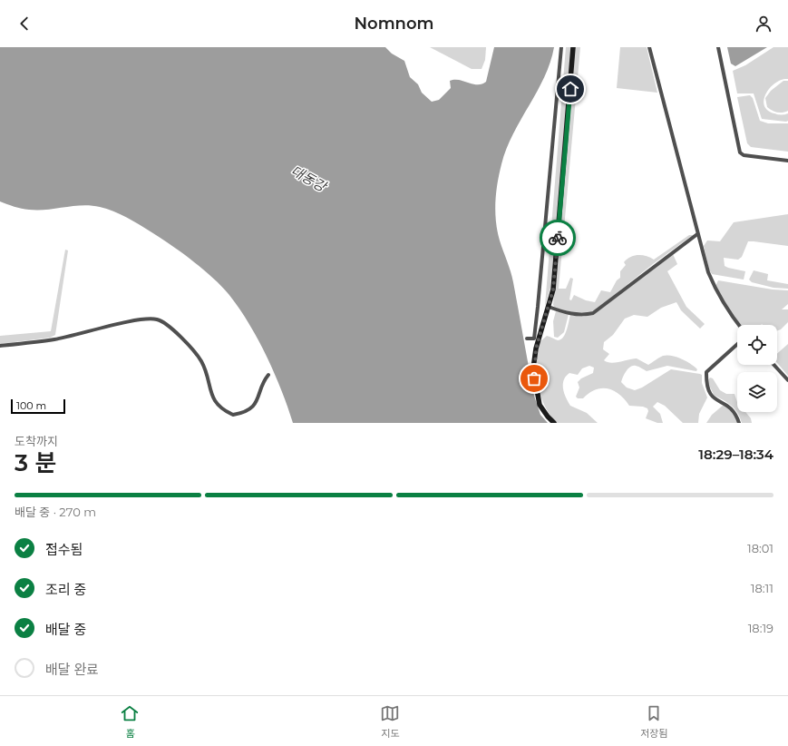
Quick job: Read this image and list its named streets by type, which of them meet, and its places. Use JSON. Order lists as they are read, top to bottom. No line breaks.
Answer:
{"water":["대동강"],"scale_bar":"100 m","page":{"header":"Nomnom","scale":"100 m","heading":["3 분","도착까지","18:29–18:34"],"bar":"배달 중 · 270 m","list":[["접수됨","18:01"],["조리 중","18:11"],["배달 중","18:19"],"배달 완료"],"tabs":["홈","지도","저장됨"]}}
